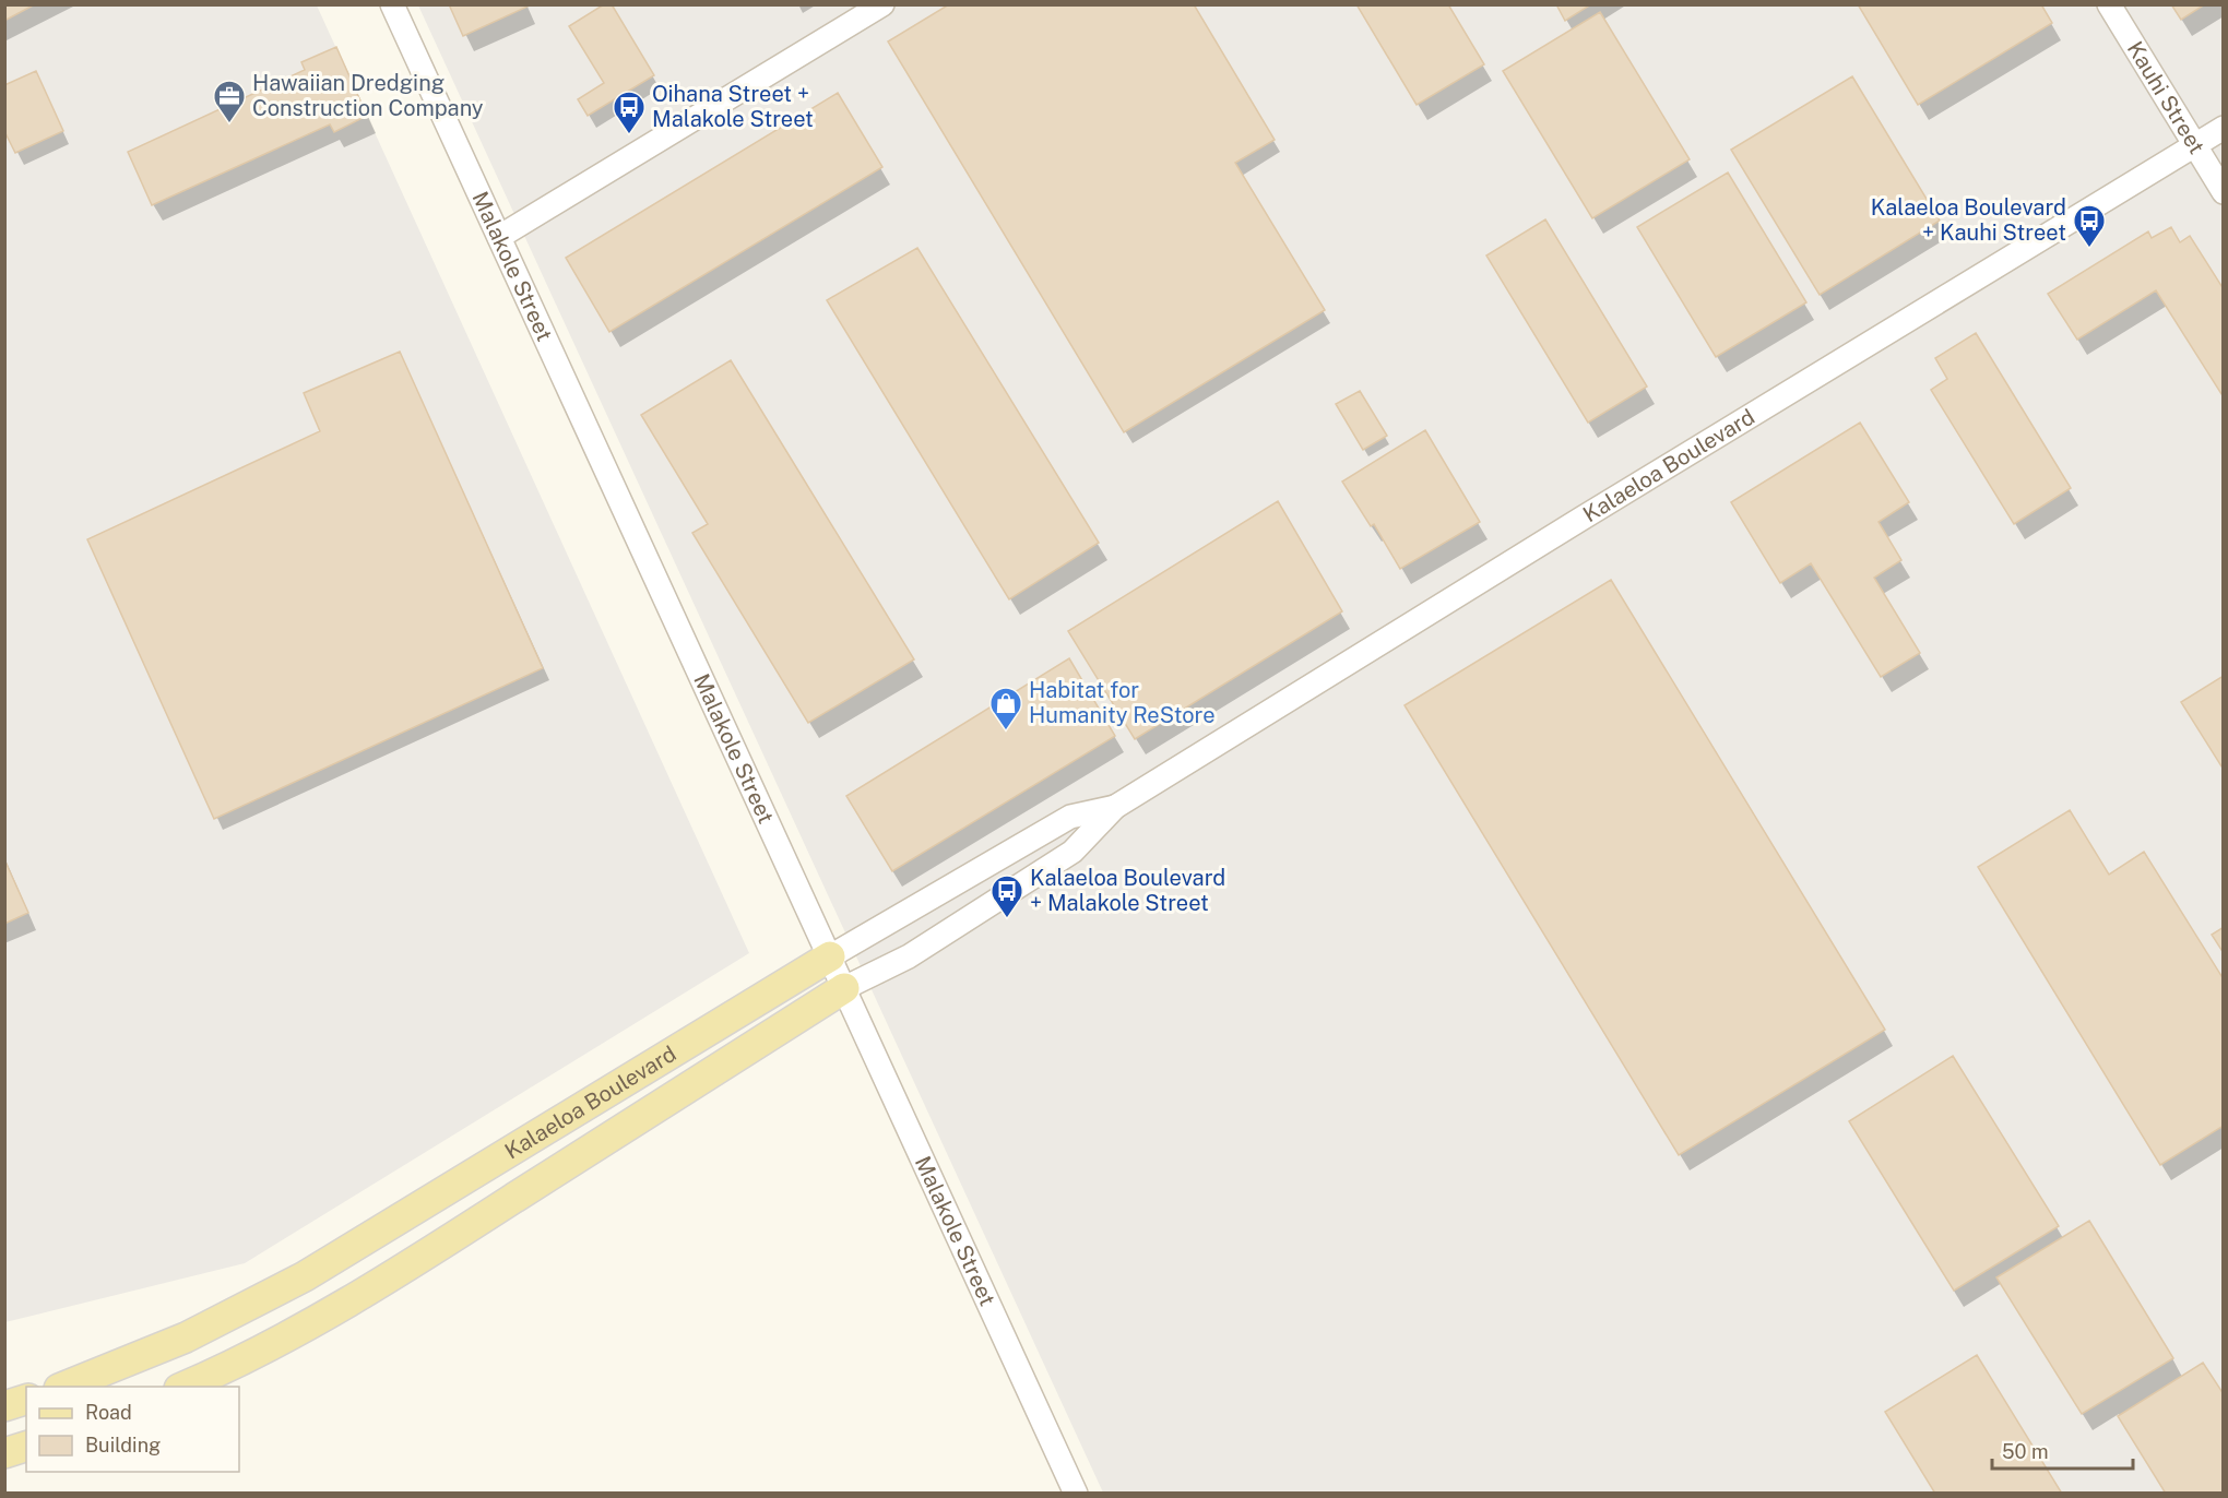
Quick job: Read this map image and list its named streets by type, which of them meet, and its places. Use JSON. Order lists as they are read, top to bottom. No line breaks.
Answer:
{"streets":{"main road":["Kalaeloa Boulevard"],"street":["Kauhi Street","Malakole Street"]},"crossings":[["Kauhi Street","Kalaeloa Boulevard"],["Malakole Street","Kalaeloa Boulevard"]],"places":{"office":["Hawaiian Dredging Construction Company"],"bus stop":["Oihana Street + Malakole Street","Kalaeloa Boulevard + Kauhi Street","Kalaeloa Boulevard + Malakole Street"],"shop":["Habitat for Humanity ReStore"]},"legend":["Road","Building"],"scale_bar":"50 m"}
